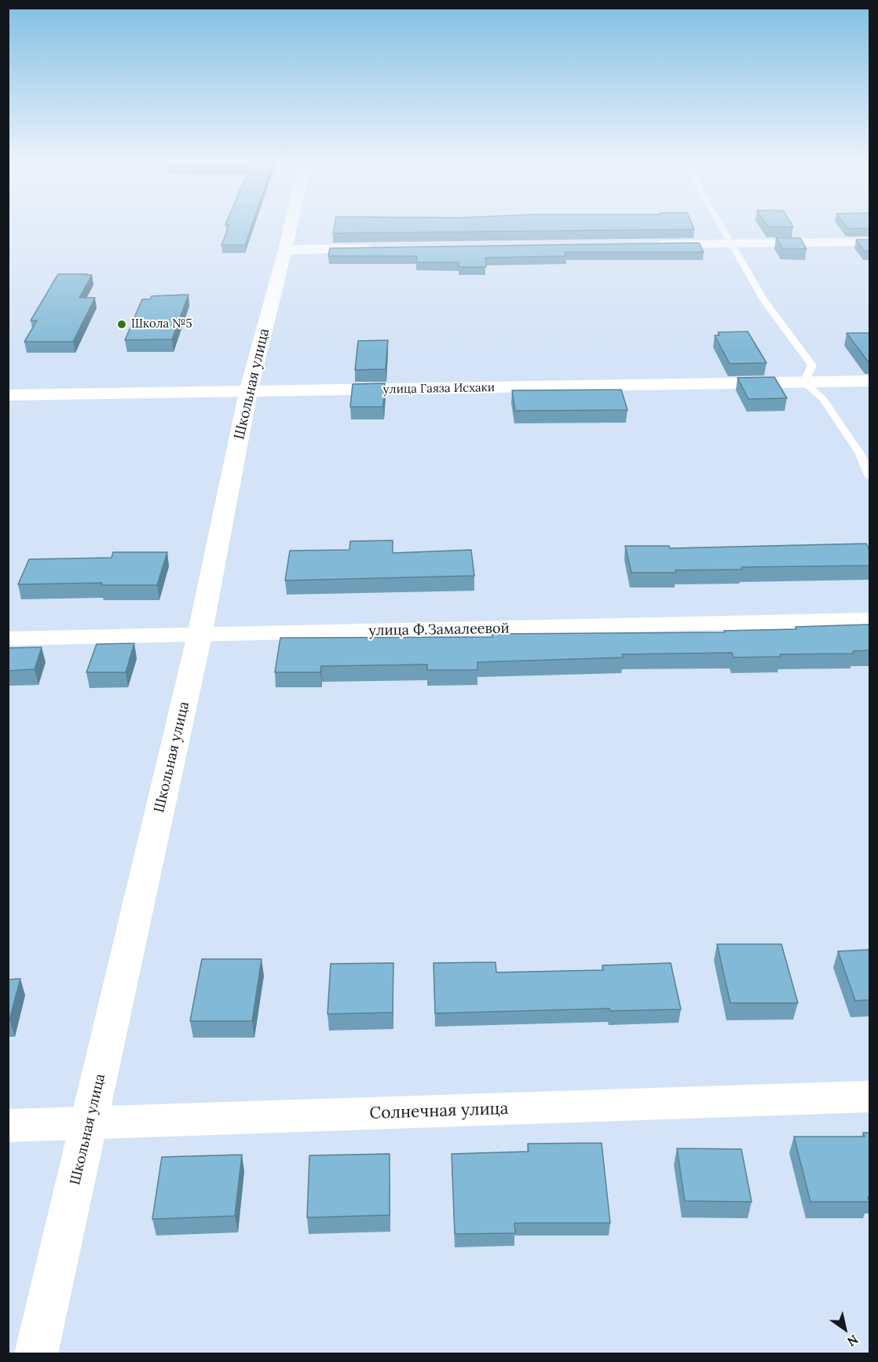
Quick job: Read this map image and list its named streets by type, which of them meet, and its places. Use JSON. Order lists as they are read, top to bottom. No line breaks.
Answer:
{"streets":{"street":["Школьная улица","улица Гаяза Исхаки","улица Ф.Замалеевой","Солнечная улица"]},"crossings":[["Школьная улица","улица Гаяза Исхаки"],["Школьная улица","улица Ф.Замалеевой"],["Школьная улица","Солнечная улица"]],"places":["Школа №5"],"north":"bottom right"}
